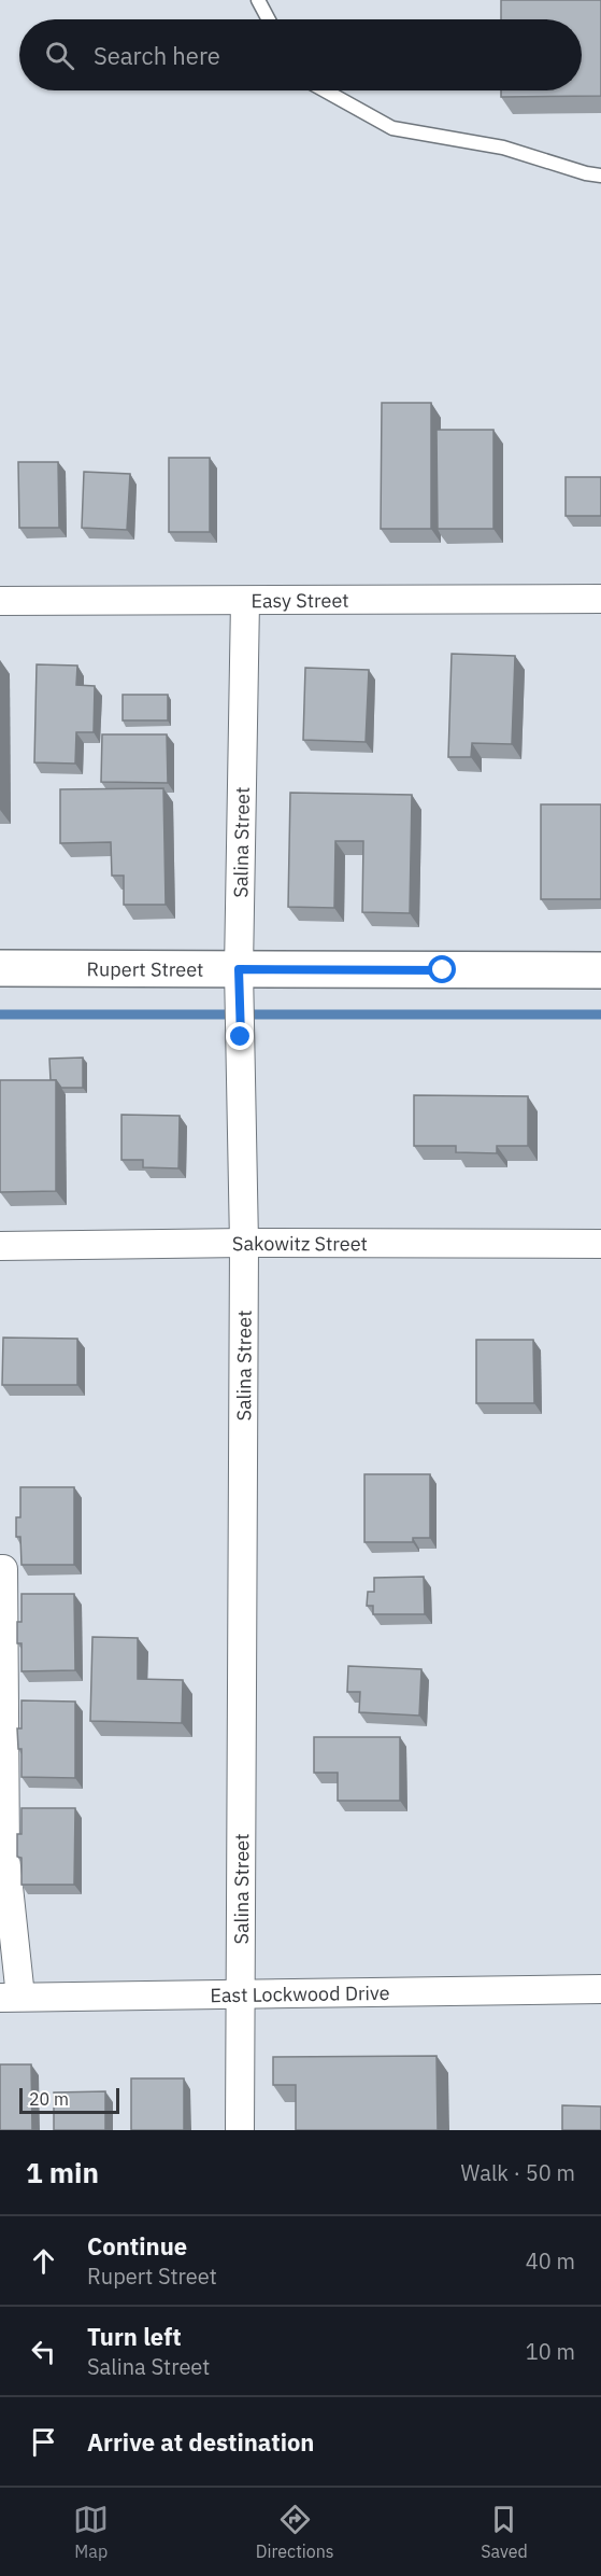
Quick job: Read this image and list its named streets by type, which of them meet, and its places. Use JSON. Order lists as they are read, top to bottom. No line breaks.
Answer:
{"streets":{"street":["Easy Street","Salina Street","Rupert Street","Sakowitz Street","East Lockwood Drive"]},"crossings":[["Easy Street","Salina Street"],["Salina Street","Rupert Street"],["Salina Street","Sakowitz Street"],["Salina Street","East Lockwood Drive"]],"scale_bar":"20 m","page":{"search":"Search here","scale":"20 m","heading":["1 min","Walk · 50 m"],"list":[["Continue","Rupert Street","40 m"],["Turn left","Salina Street","10 m"],"Arrive at destination"],"nav":["Map","Directions","Saved"]}}
